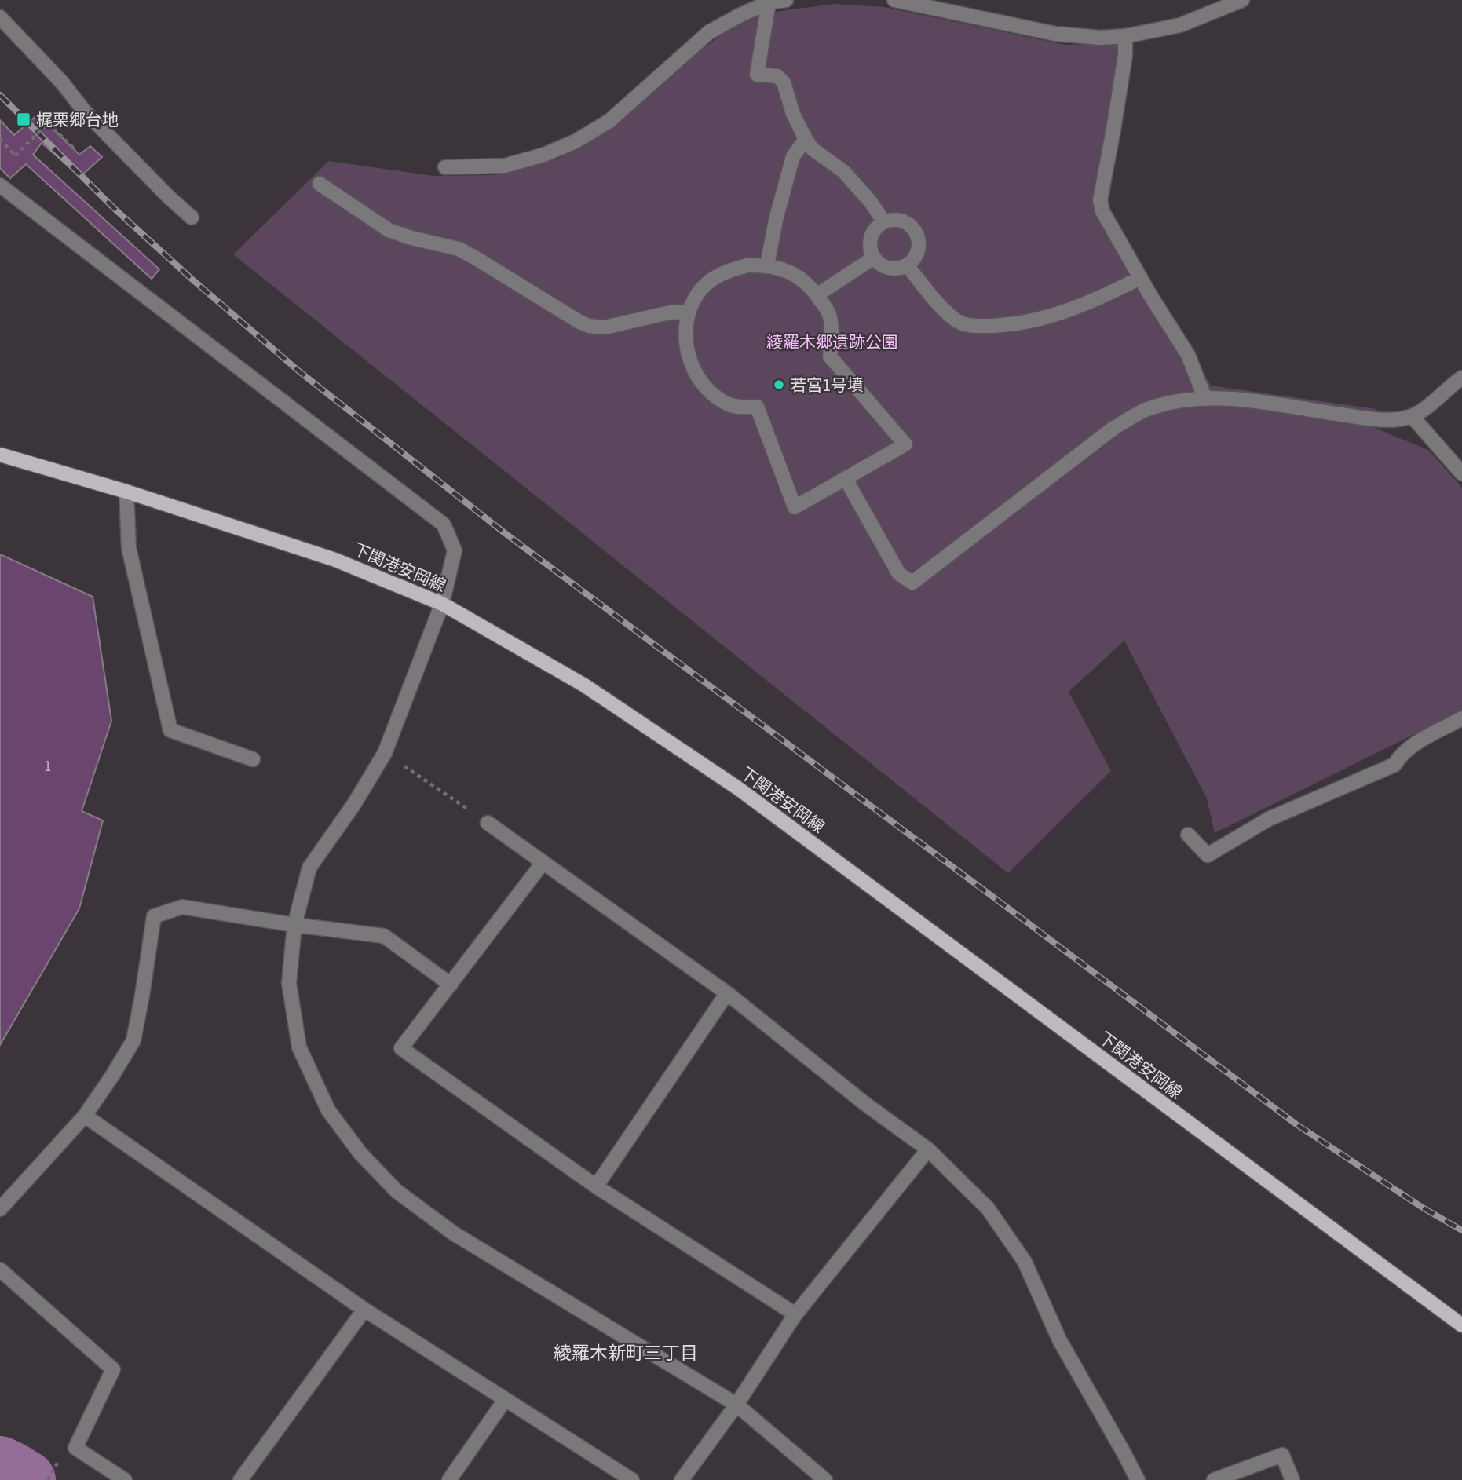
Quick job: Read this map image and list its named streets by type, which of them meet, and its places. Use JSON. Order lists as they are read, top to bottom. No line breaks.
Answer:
{"streets":{"main road":["下関港安岡線"]},"districts":["綾羅木新町三丁目"],"parks":["綾羅木郷遺跡公園"],"places":{"transit":["梶栗郷台地"],"other":["若宮1号墳"]},"house_numbers":["1"]}
